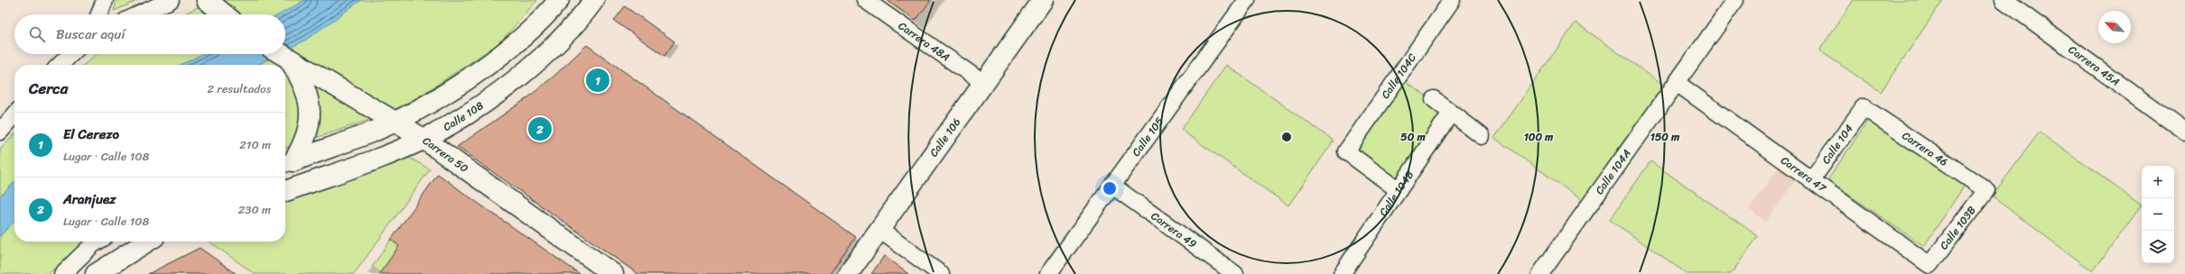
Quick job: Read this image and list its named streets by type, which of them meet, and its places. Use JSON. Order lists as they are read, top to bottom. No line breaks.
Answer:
{"streets":{"street":["Carrera 48A","Carrera 45A","Calle 104C","Calle 108","Calle 106","Calle 105","Calle 104","Carrera 46","Carrera 50","Calle 104A","Carrera 47","Calle 104B","Calle 103B","Carrera 49"]},"crossings":[["Carrera 48A","Calle 106"],["Calle 104C","Calle 104B"],["Calle 108","Carrera 50"],["Calle 105","Carrera 49"],["Calle 104","Carrera 46"],["Calle 104","Carrera 47"],["Carrera 46","Calle 103B"],["Calle 104A","Carrera 47"],["Carrera 47","Calle 103B"]],"north":"top left","page":{"search":"Buscar aquí","heading":["Cerca","2 resultados"],"pins":["1","2"],"list":[{"mark":"1","name":"El Cerezo","note":"Lugar · Calle 108","value":"210 m"},{"mark":"2","name":"Aranjuez","note":"Lugar · Calle 108","value":"230 m"}],"map_buttons":["+","−"]},"rings":["50 m","100 m","150 m"]}
